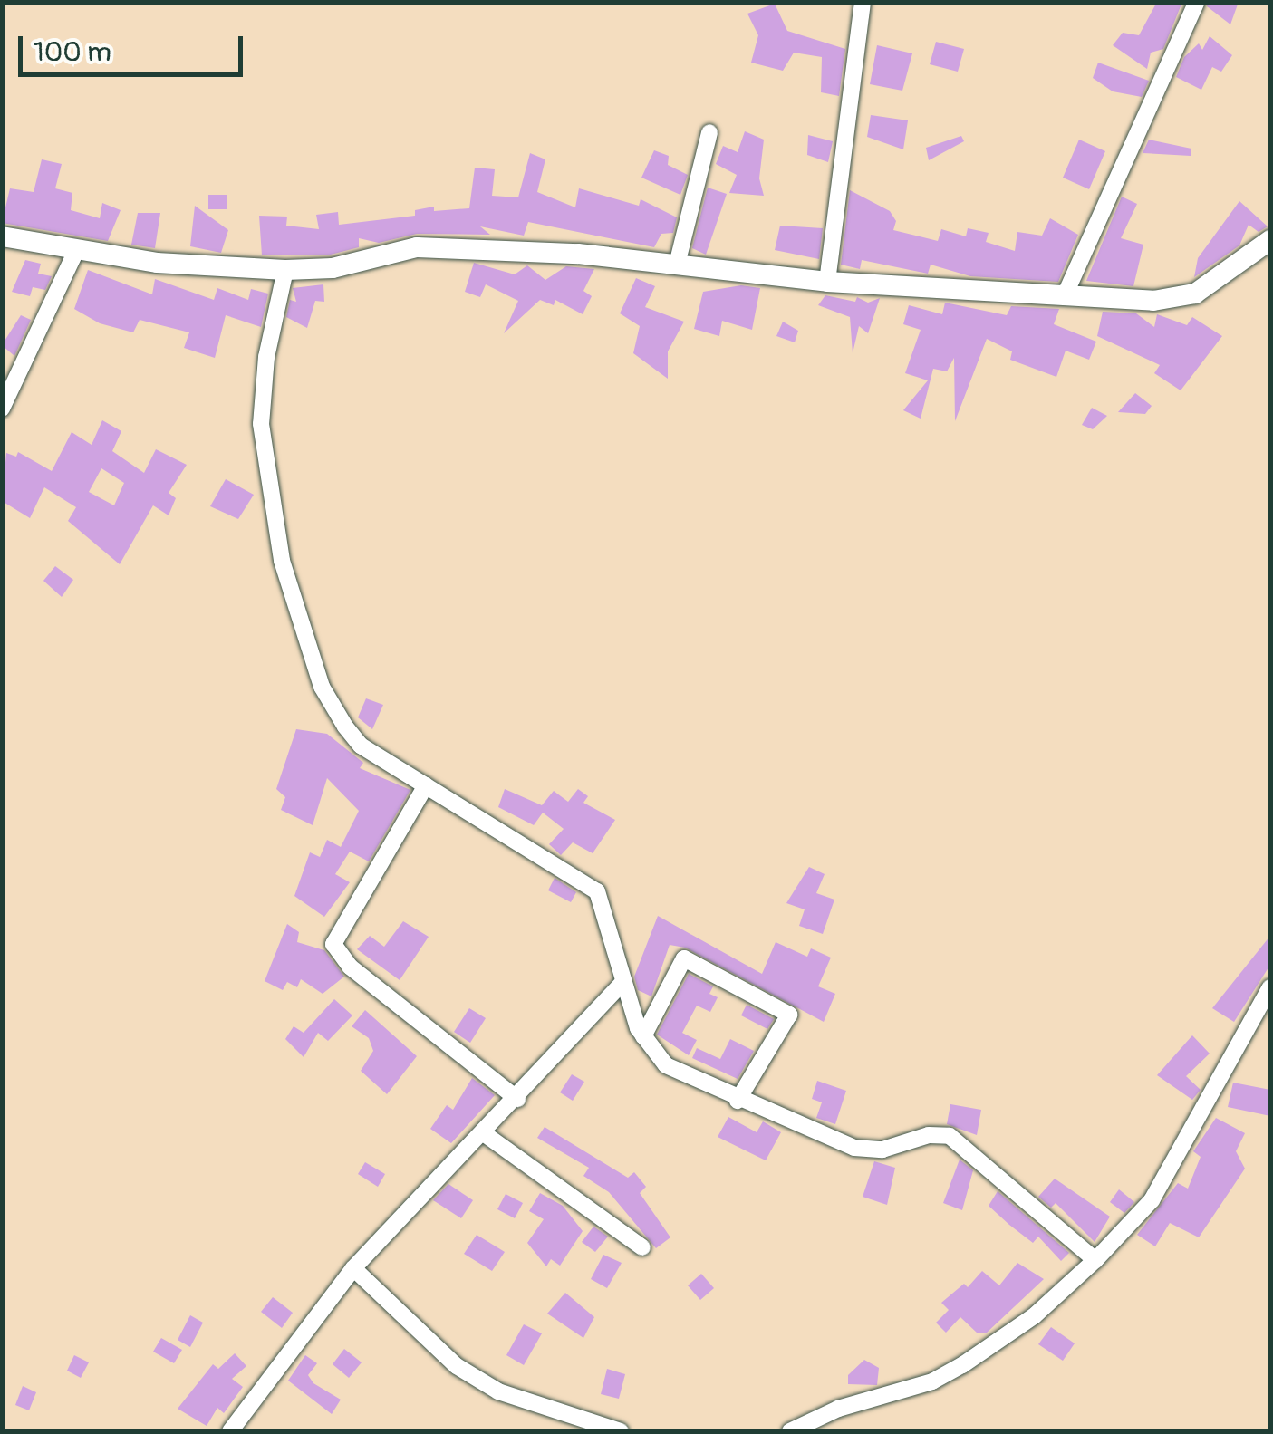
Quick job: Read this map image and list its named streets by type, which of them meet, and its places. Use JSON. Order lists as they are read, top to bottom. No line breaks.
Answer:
{"scale_bar":"100 m"}
